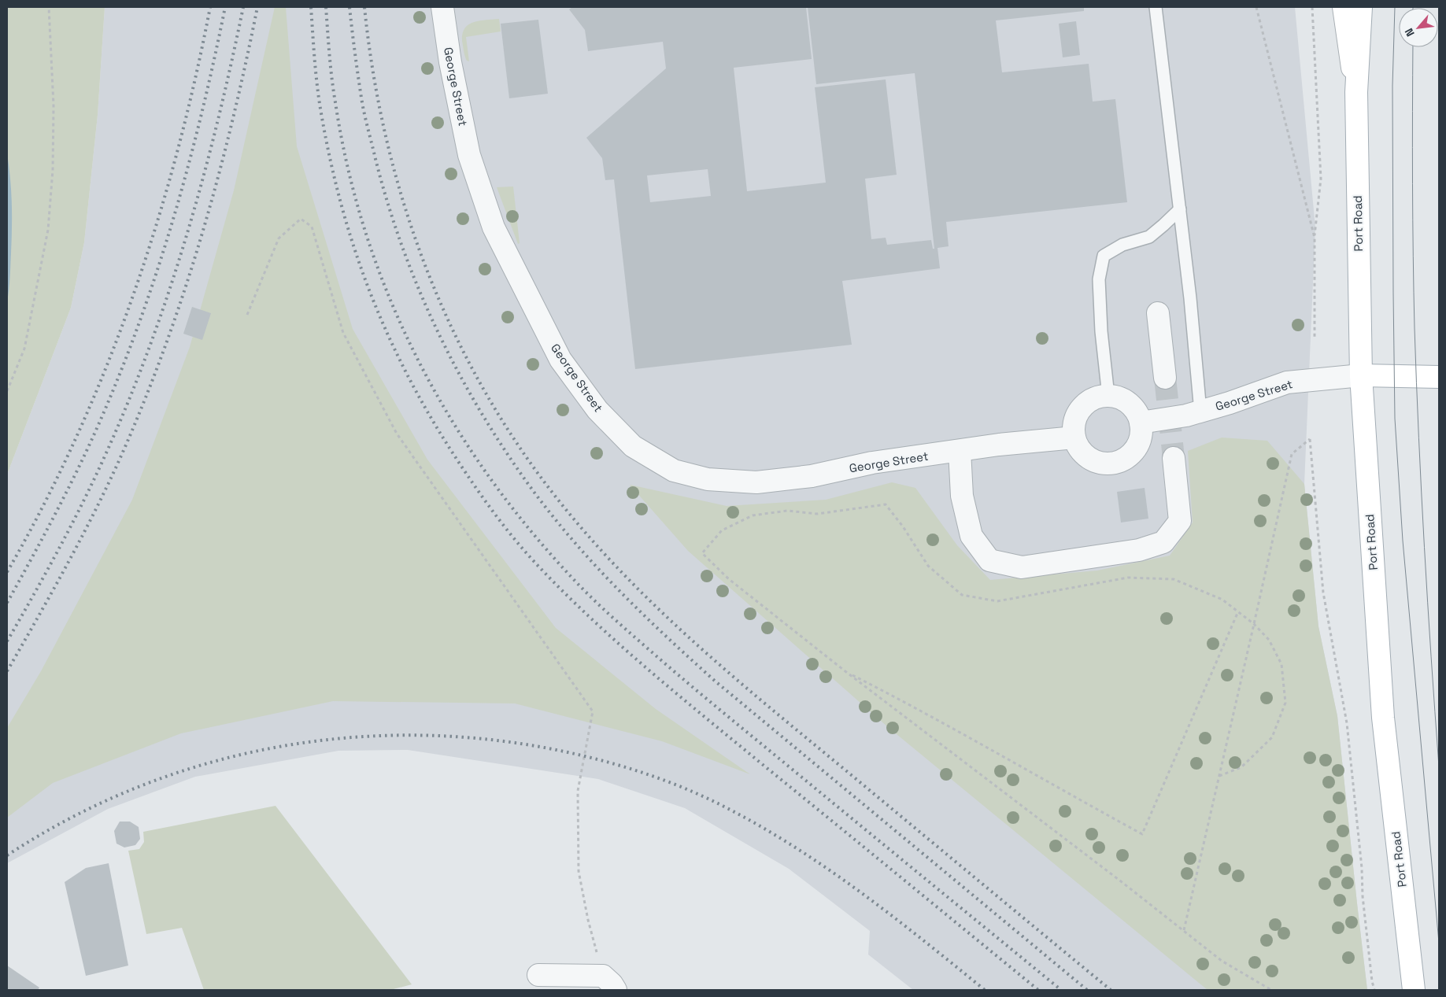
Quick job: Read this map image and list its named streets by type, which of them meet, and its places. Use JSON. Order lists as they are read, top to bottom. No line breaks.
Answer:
{"streets":{"main road":["George Street","Port Road"]},"crossings":[["George Street","Port Road"]],"north":"bottom left"}
